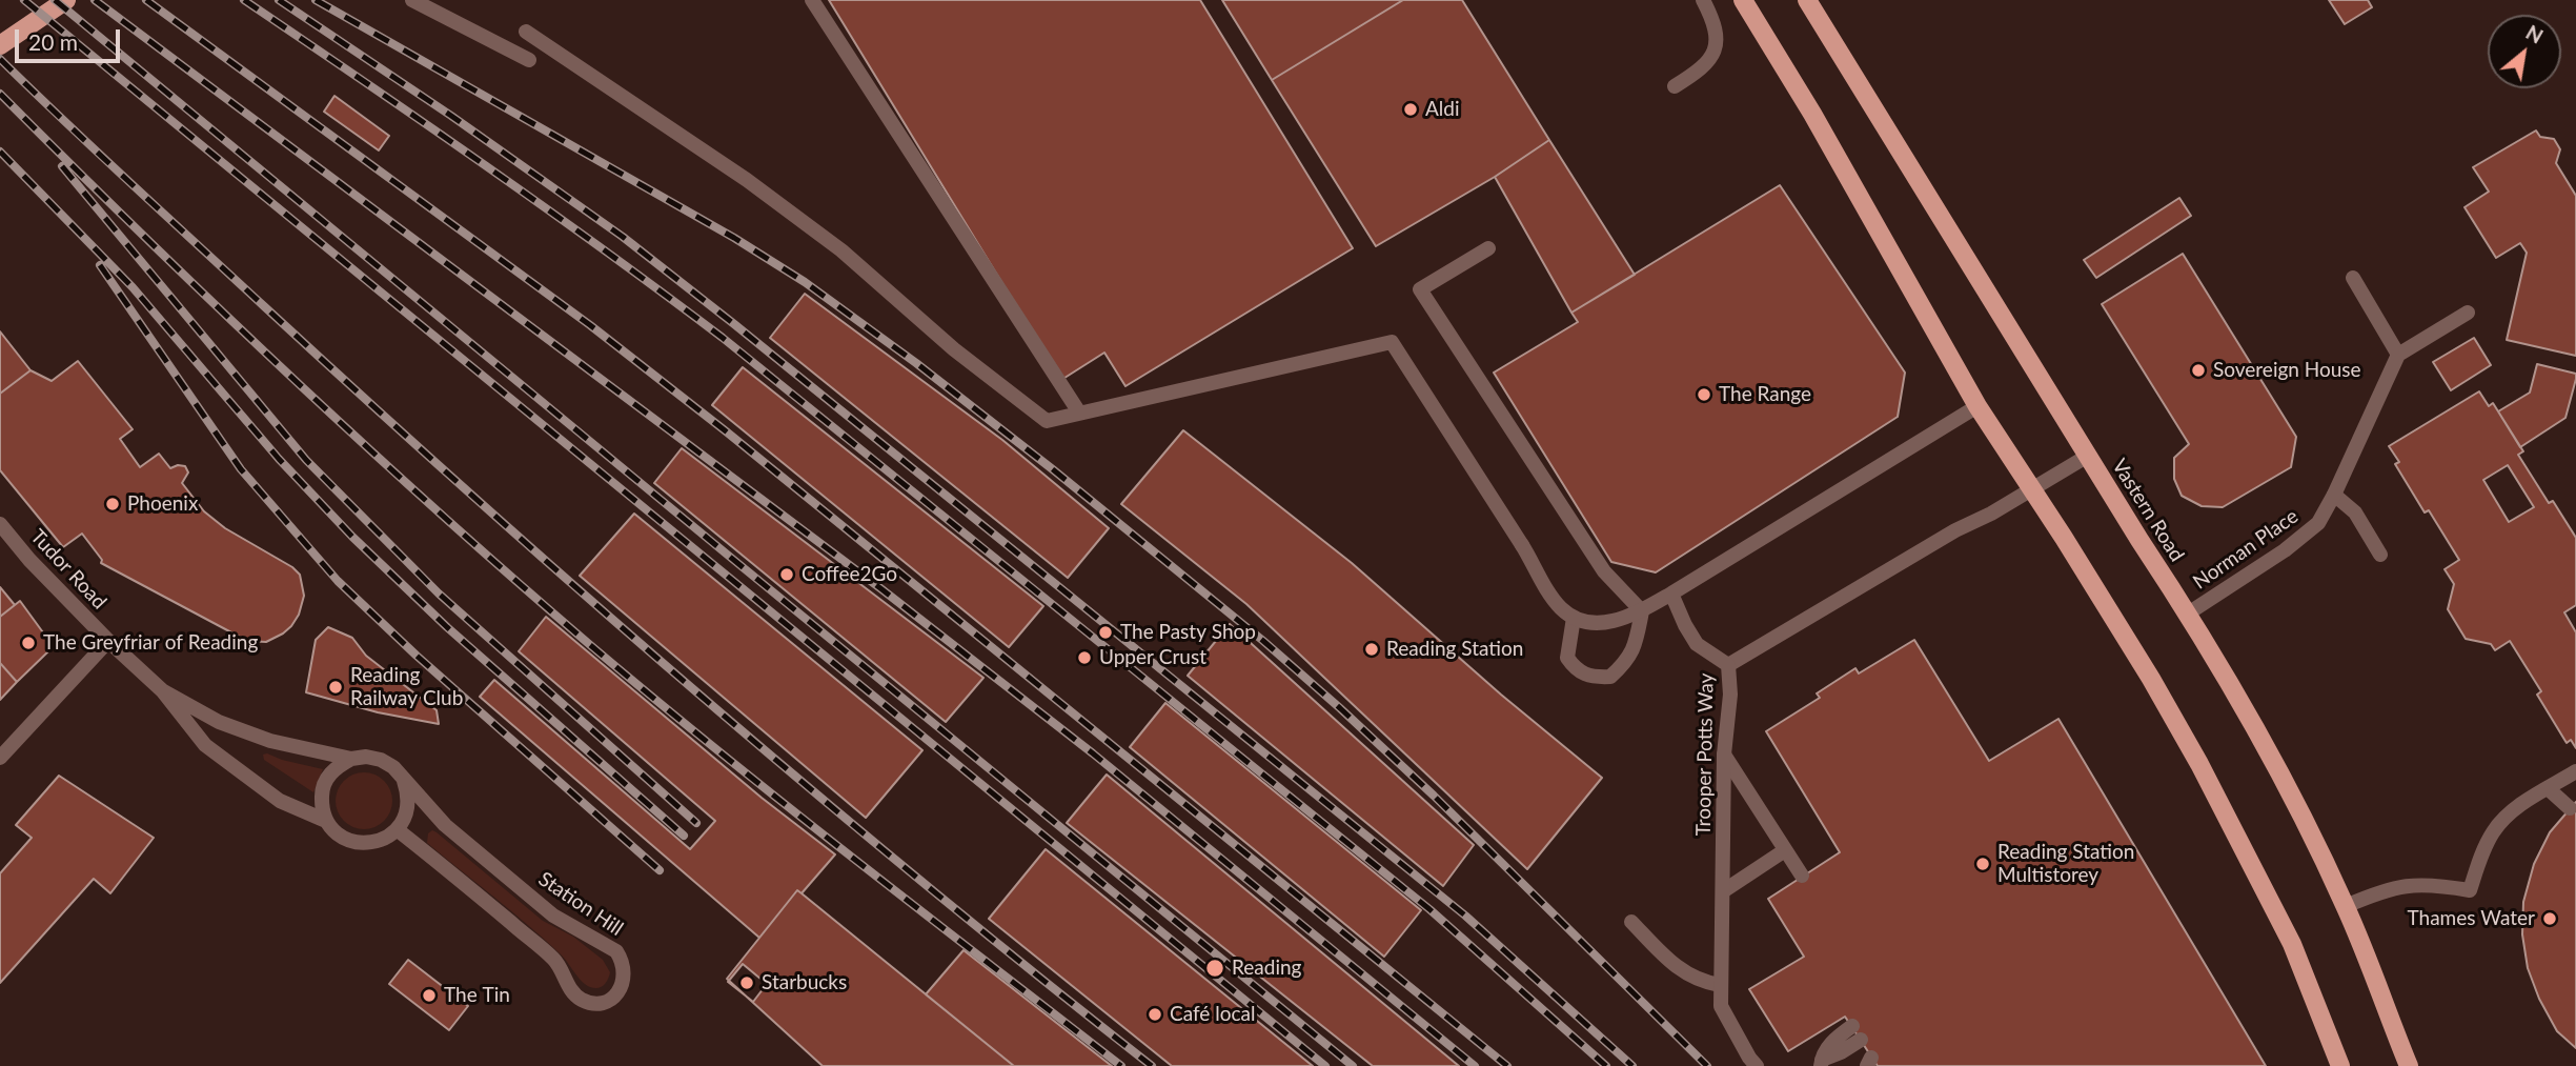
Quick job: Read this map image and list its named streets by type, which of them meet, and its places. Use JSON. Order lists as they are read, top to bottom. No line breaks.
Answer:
{"streets":{"main road":["Vastern Road"],"street":["Norman Place","Tudor Road","Trooper Potts Way","Station Hill"]},"crossings":[["Vastern Road","Norman Place"],["Tudor Road","Station Hill"]],"places":["Aldi","Sovereign House","The Range","Phoenix","Coffee2Go","The Pasty Shop","The Greyfriar of Reading","Reading Station","Upper Crust","Reading Railway Club","Reading Station Multistorey","Thames Water","Reading","Starbucks","The Tin","Café local"],"scale_bar":"20 m","north":"top right"}
